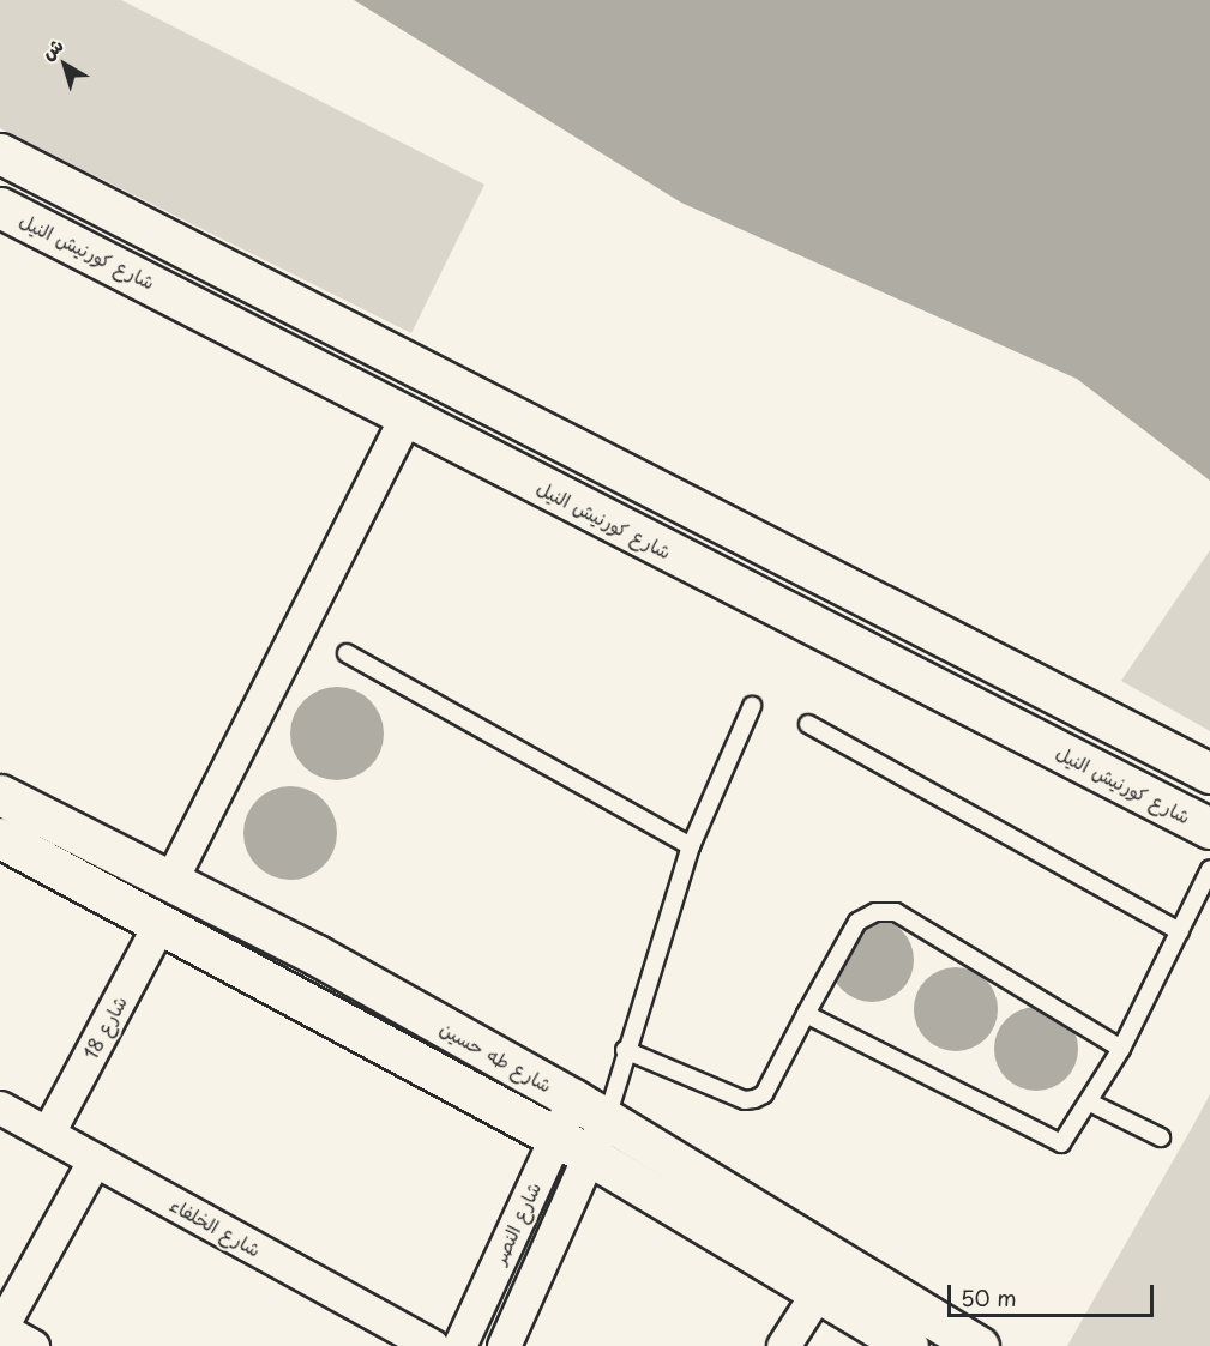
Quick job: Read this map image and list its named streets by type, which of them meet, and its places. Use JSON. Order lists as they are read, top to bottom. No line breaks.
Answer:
{"streets":{"main road":["شارع كورنيش النيل","شارع طه حسين"],"street":["شارع 18","شارع النصر","شارع الخلفاء"]},"crossings":[["شارع 18","شارع الخلفاء"],["شارع طه حسين","شارع النصر"]],"scale_bar":"50 m","north":"top left"}
